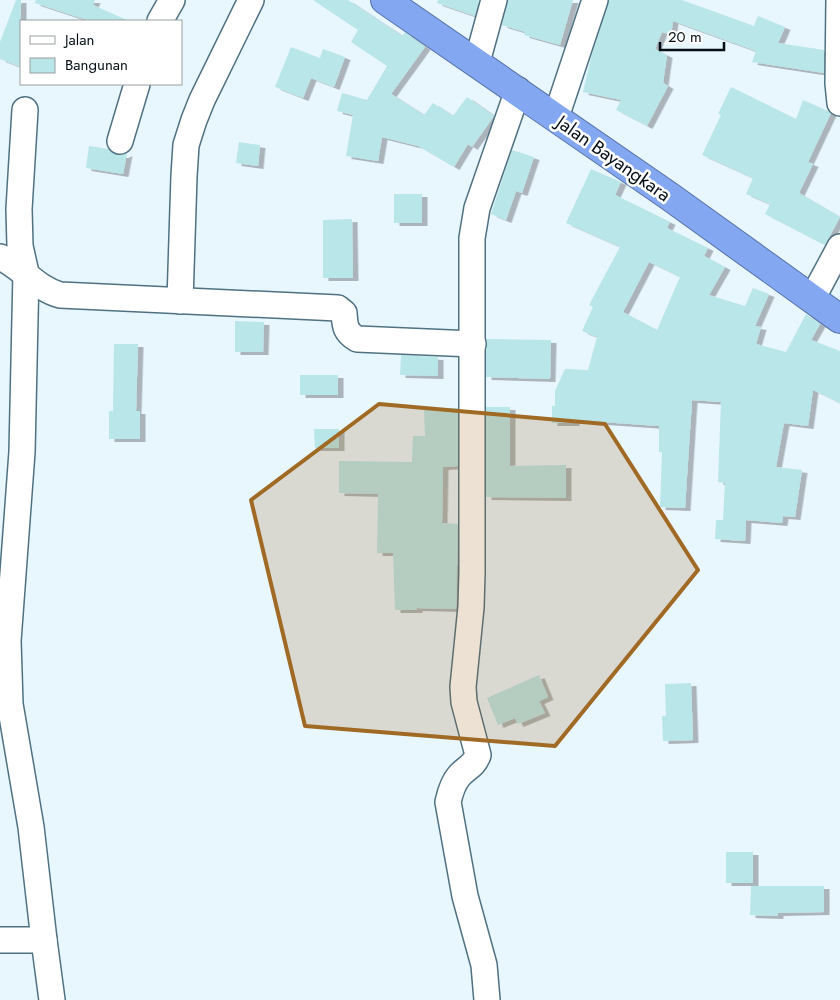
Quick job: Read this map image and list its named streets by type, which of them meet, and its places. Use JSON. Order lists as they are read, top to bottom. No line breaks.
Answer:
{"streets":{"highway":["Jalan Bayangkara"]},"legend":["Jalan","Bangunan"],"scale_bar":"20 m"}
